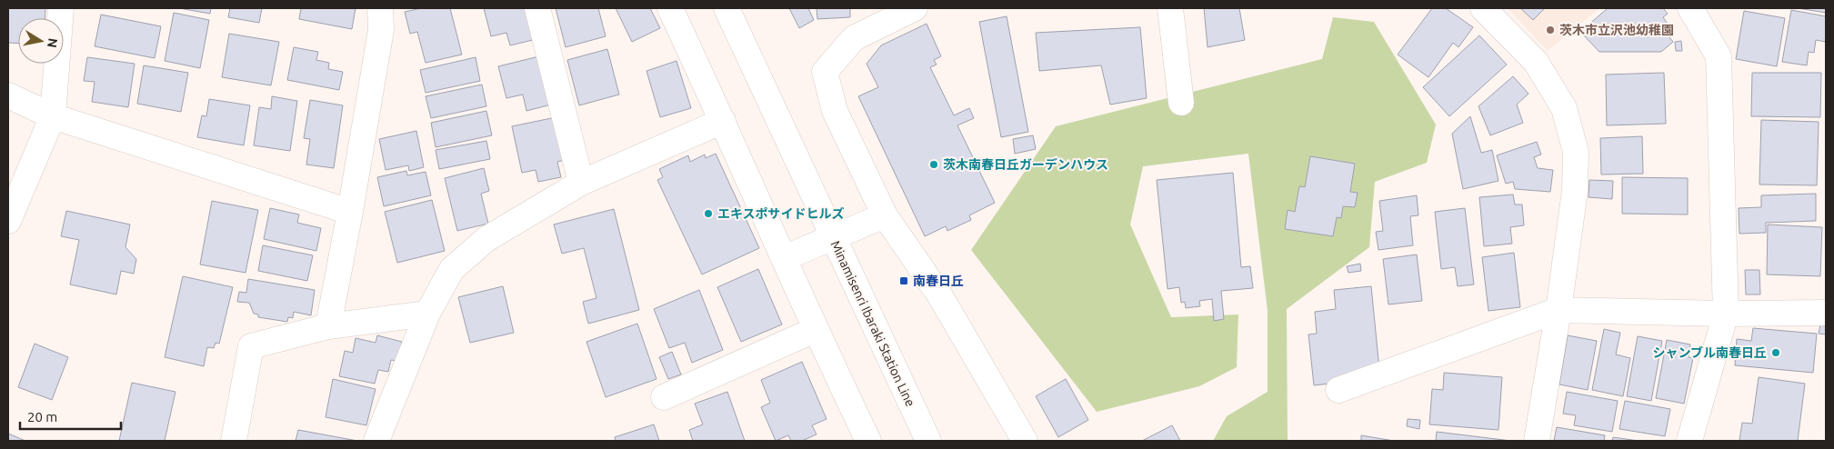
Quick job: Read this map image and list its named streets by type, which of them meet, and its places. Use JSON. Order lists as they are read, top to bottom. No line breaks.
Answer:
{"streets":{"street":["Minamisenri Ibaraki Station Line"]},"places":{"other":["茨木市立沢池幼稚園","茨木南春日丘ガーデンハウス","エキスポサイドヒルズ","シャンブル南春日丘"],"transit":["南春日丘"]},"scale_bar":"20 m","north":"right"}
